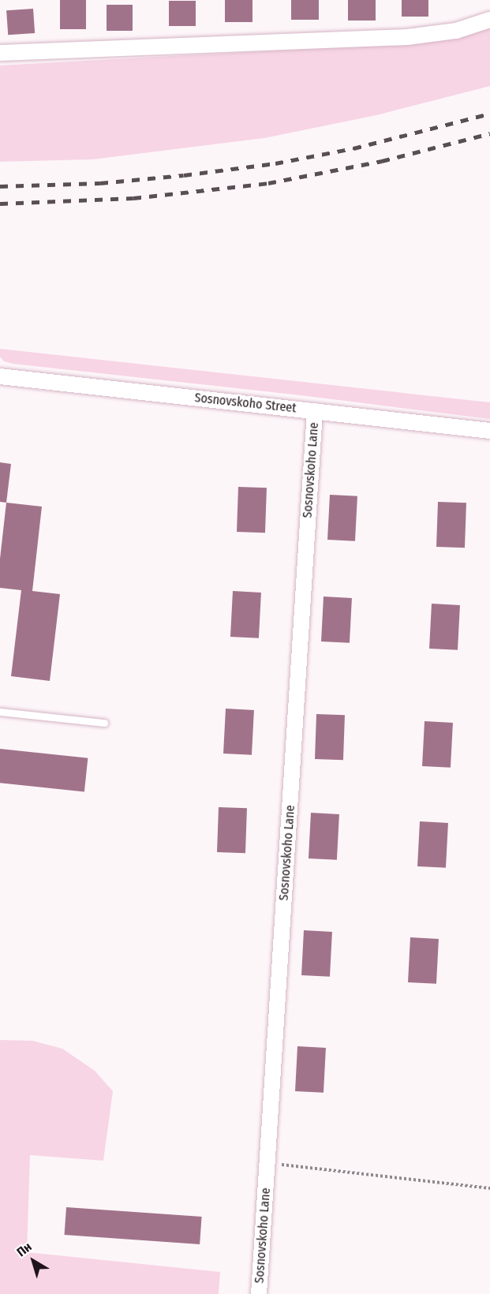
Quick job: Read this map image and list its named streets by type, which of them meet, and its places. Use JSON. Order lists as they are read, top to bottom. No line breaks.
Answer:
{"streets":{"street":["Sosnovskoho Street","Sosnovskoho Lane"]},"crossings":[["Sosnovskoho Street","Sosnovskoho Lane"]],"north":"top left"}
